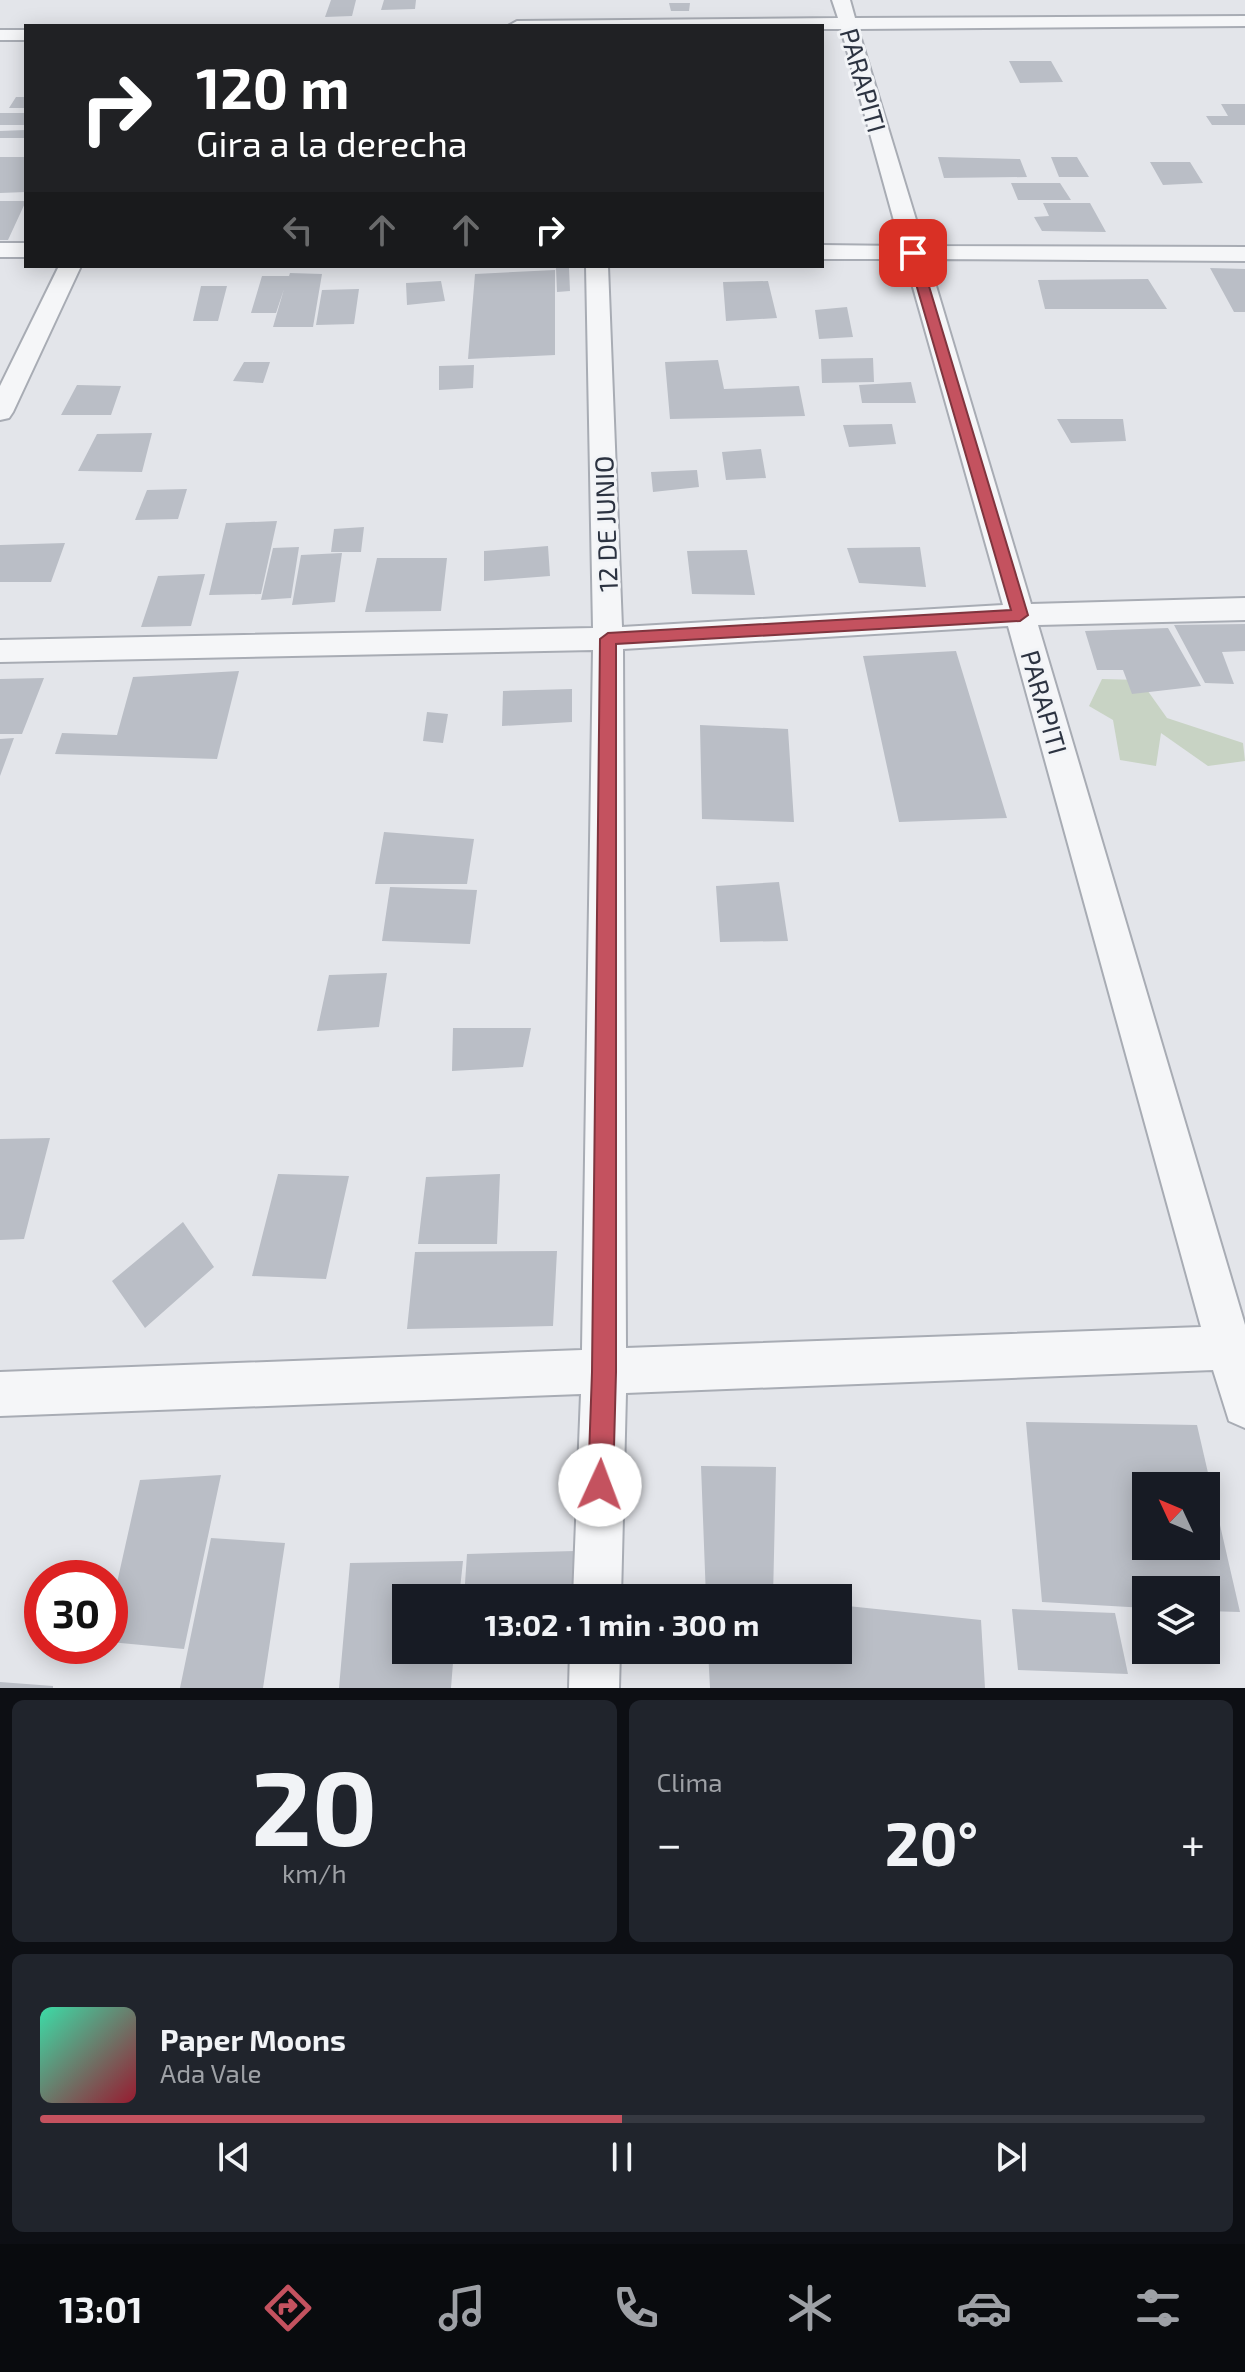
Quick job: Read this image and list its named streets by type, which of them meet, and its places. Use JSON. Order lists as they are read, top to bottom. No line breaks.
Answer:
{"streets":{"street":["PARAPITI","12 DE JUNIO"]},"north":"top left","page":{"turn":["120 m","Gira a la derecha"],"limit":"30","trip":"13:02 · 1 min · 300 m","tile":[["20","km/h"],"Clima"],"heat":["−","20°","+"],"song":["Paper Moons","Ada Vale"],"tabs":"13:01"}}
